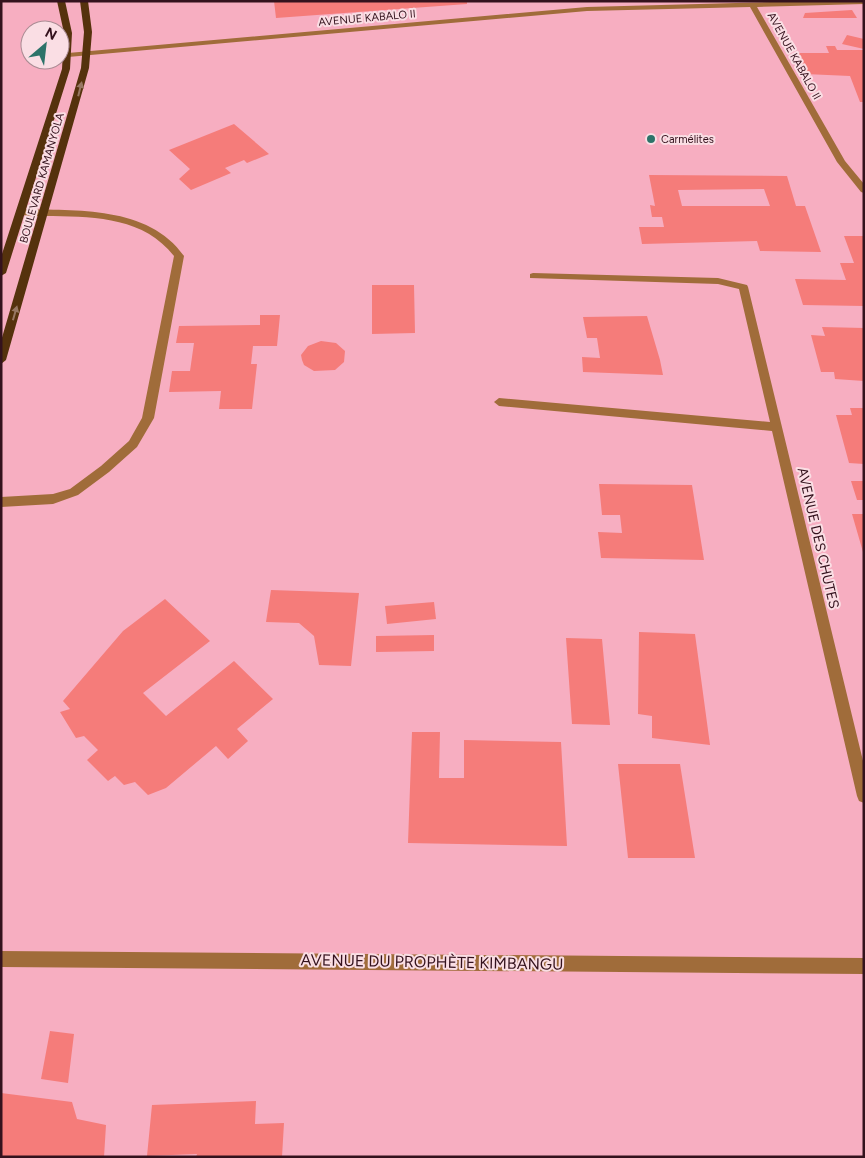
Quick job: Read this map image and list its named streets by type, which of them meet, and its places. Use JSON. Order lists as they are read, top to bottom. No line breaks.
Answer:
{"streets":{"main road":["BOULEVARD KAMANYOLA"],"street":["AVENUE KABALO II","AVENUE DES CHUTES","AVENUE DU PROPHÈTE KIMBANGU"]},"crossings":[["AVENUE KABALO II","BOULEVARD KAMANYOLA"]],"places":["Carmélites"],"north":"top right"}
